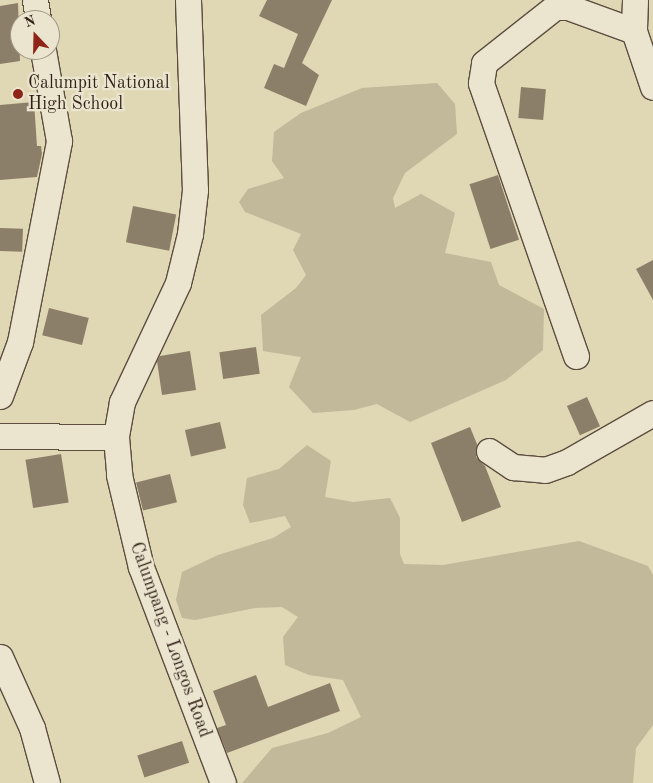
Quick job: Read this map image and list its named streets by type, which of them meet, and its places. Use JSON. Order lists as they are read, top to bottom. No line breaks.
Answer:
{"streets":{"street":["Calumpang - Longos Road"]},"places":["Calumpit National High School"],"north":"top"}
